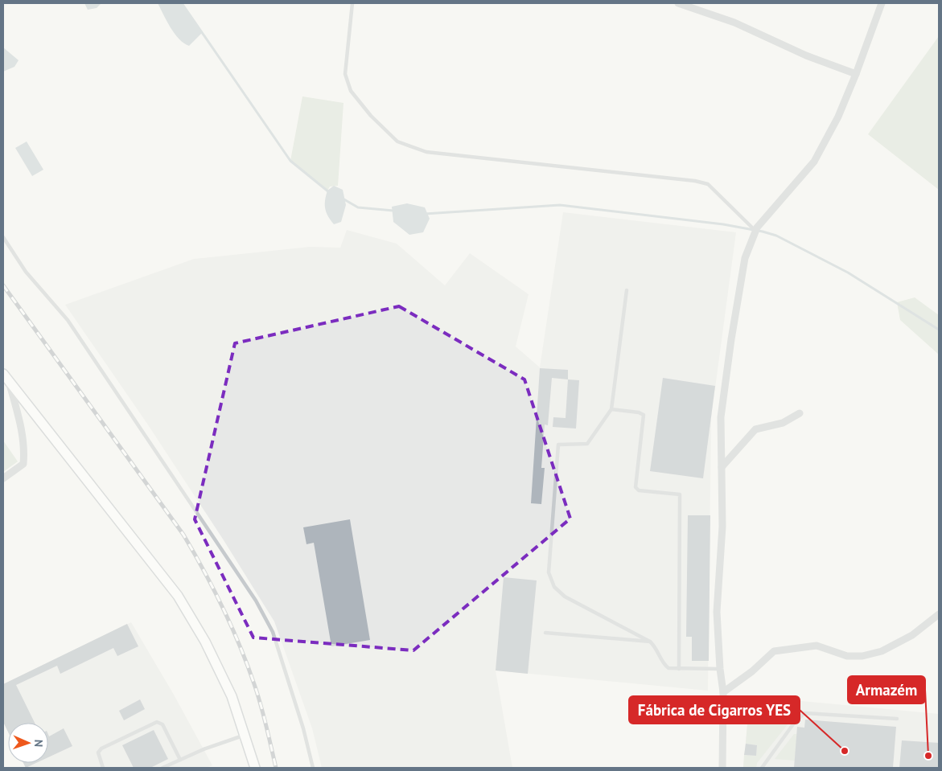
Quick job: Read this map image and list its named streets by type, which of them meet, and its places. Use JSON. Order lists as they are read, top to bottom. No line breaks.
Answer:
{"places":["Fábrica de Cigarros YES","Armazém"],"north":"right"}
